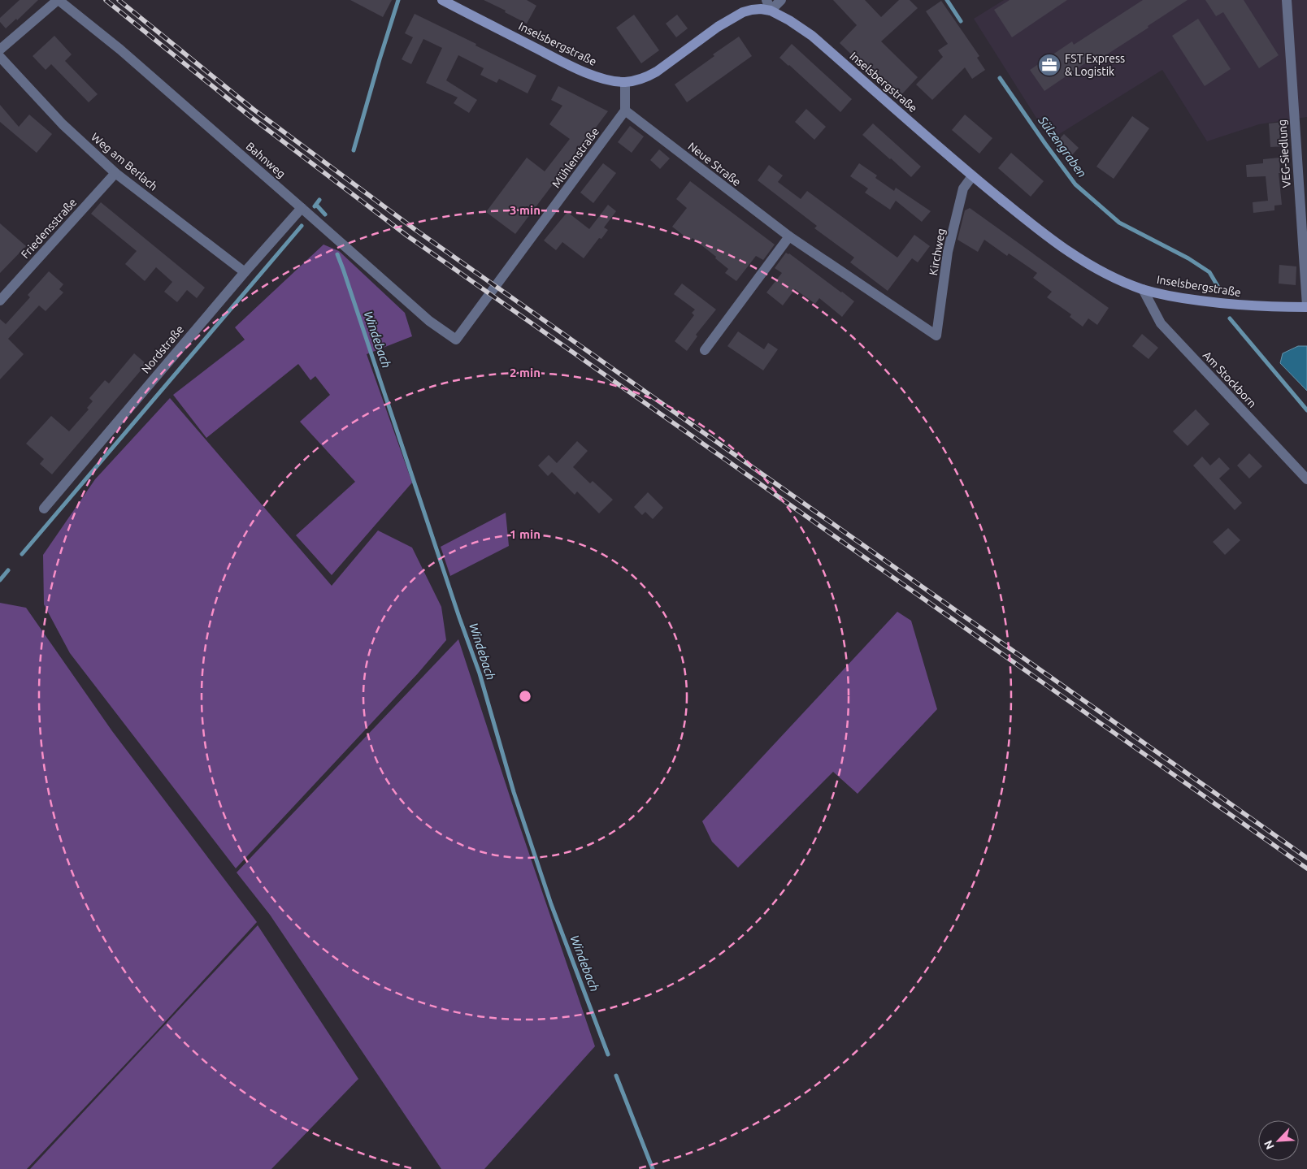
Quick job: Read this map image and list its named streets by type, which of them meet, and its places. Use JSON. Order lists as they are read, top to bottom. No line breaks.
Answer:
{"streets":{"street":["Inselsbergstraße","VEG-Siedlung","Mühlenstraße","Bahnweg","Weg am Berlach","Neue Straße","Friedensstraße","Kirchweg","Nordstraße","Am Stockborn"]},"crossings":[["Inselsbergstraße","VEG-Siedlung"],["Inselsbergstraße","Kirchweg"],["Inselsbergstraße","Am Stockborn"],["Mühlenstraße","Bahnweg"],["Mühlenstraße","Neue Straße"],["Bahnweg","Nordstraße"],["Weg am Berlach","Friedensstraße"],["Weg am Berlach","Nordstraße"],["Neue Straße","Kirchweg"]],"water":["Sülzengraben","Windebach"],"places":{"office":["FST Express & Logistik"]},"north":"bottom left","rings":["3 min","2 min","1 min"]}
